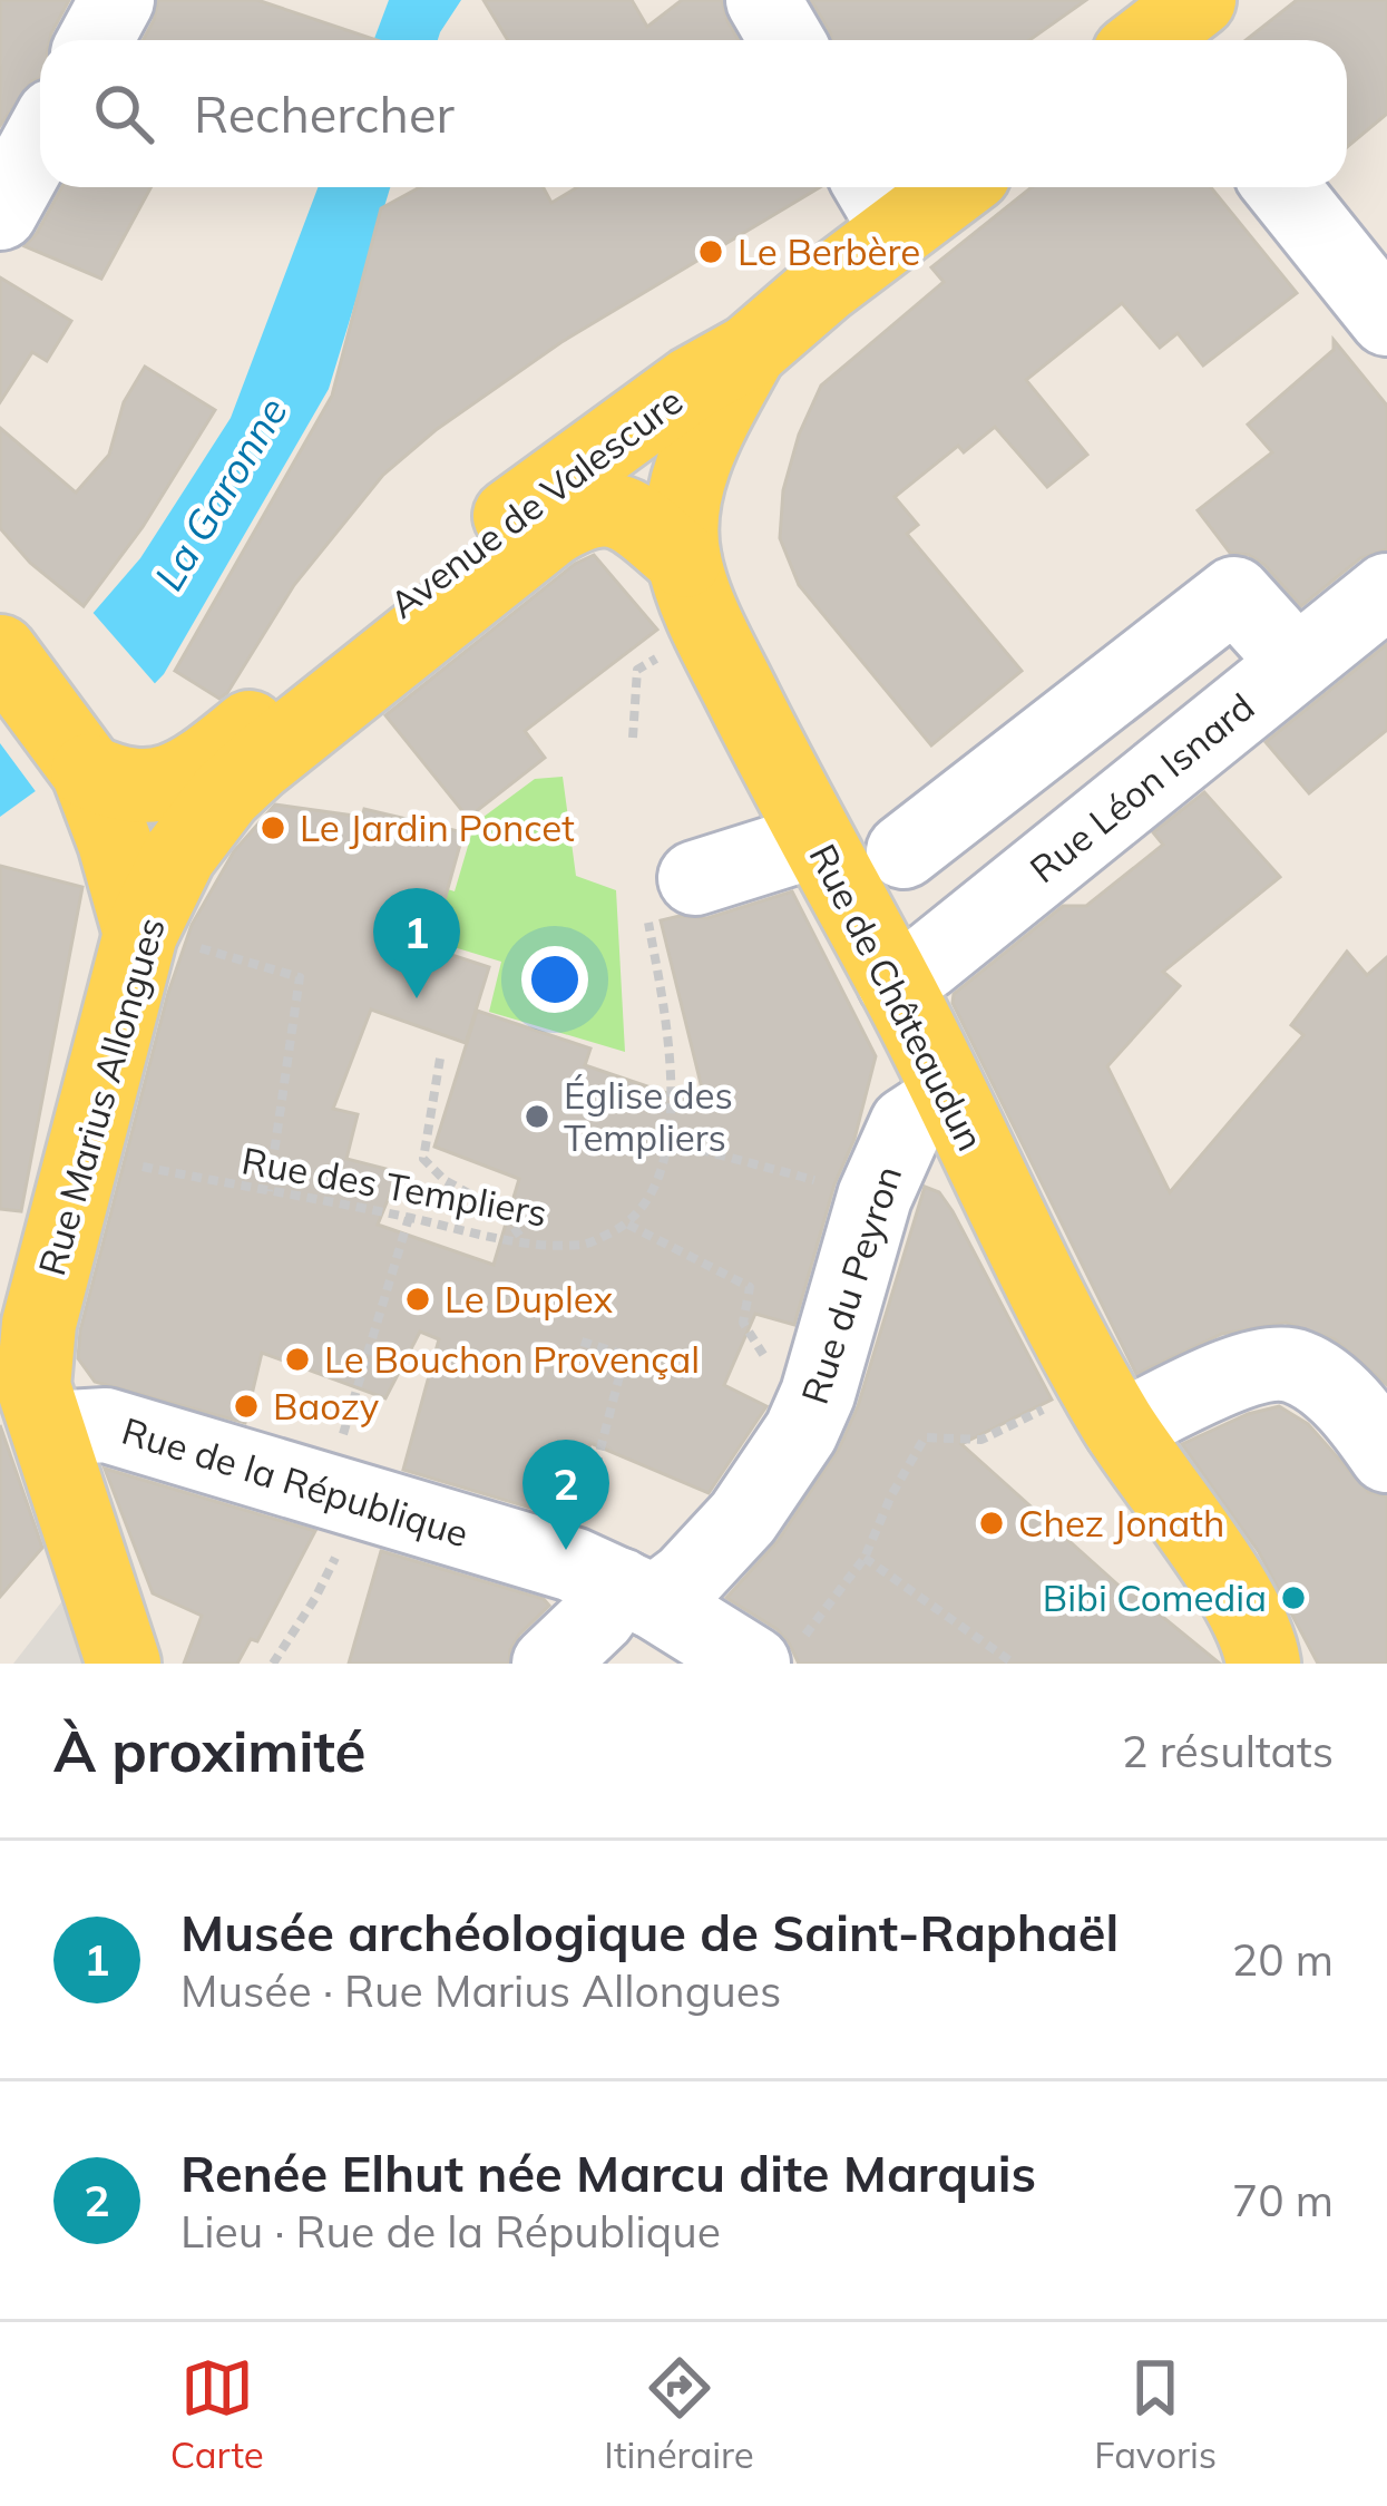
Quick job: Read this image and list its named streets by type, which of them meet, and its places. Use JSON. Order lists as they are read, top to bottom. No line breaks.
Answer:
{"streets":{"main road":["Avenue de Valescure","Rue de Châteaudun","Rue Marius Allongues"],"street":["Rue Léon Isnard","Rue du Peyron","Rue de la République"],"path":["Rue des Templiers"]},"crossings":[["Avenue de Valescure","Rue de Châteaudun"],["Avenue de Valescure","Rue Marius Allongues"],["Rue Léon Isnard","Rue de Châteaudun"],["Rue de Châteaudun","Rue Marius Allongues"],["Rue de Châteaudun","Rue du Peyron"],["Rue Marius Allongues","Rue des Templiers"],["Rue Marius Allongues","Rue de la République"],["Rue du Peyron","Rue de la République"]],"water":["La Garonne"],"places":["Le Berbère","Le Jardin Poncet","Église des Templiers","Le Duplex","Le Bouchon Provençal","Baozy","Chez Jonath","Bibi Comedia"],"page":{"search":"Rechercher","pins":["1","2"],"heading":["À proximité","2 résultats"],"list":[{"mark":"1","name":"Musée archéologique de Saint-Raphaël","note":"Musée · Rue Marius Allongues","value":"20 m"},{"mark":"2","name":"Renée Elhut née Marcu dite Marquis","note":"Lieu · Rue de la République","value":"70 m"}],"nav":["Carte","Itinéraire","Favoris"]}}
